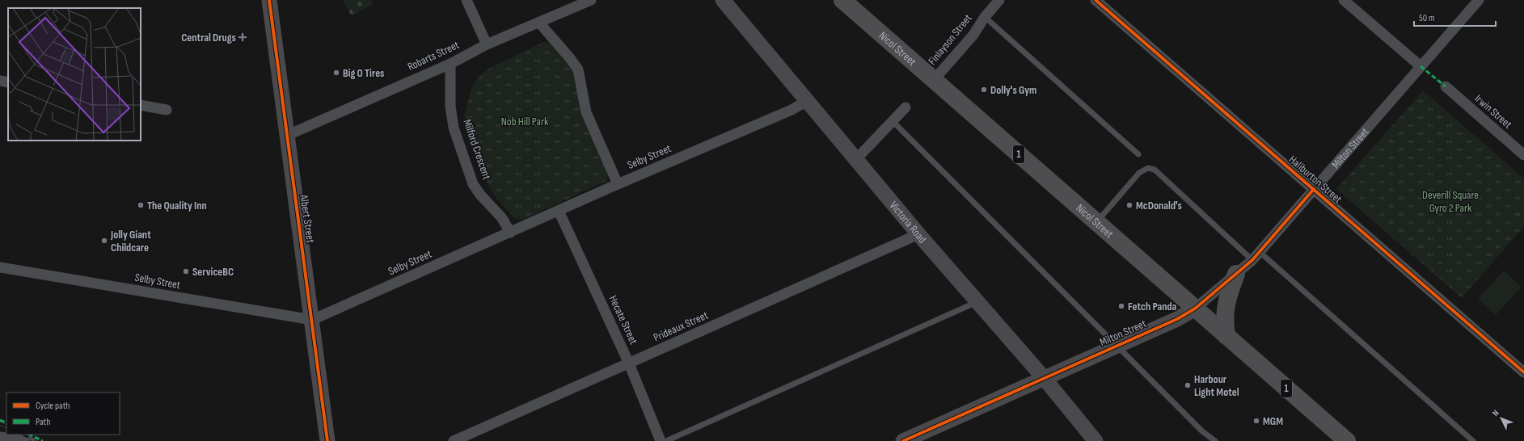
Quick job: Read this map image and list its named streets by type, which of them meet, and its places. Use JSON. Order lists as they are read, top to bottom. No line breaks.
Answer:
{"streets":{"highway":["Nicol Street","1"],"street":["Finlayson Street","Robarts Street","Irwin Street","Milton Street","Milford Crescent","Selby Street","Haliburton Street","Albert Street","Victoria Road","Hecate Street","Prideaux Street"]},"crossings":[["Finlayson Street","Nicol Street"],["Nicol Street","Milton Street"],["Robarts Street","Milford Crescent"],["Robarts Street","Albert Street"],["Milton Street","Haliburton Street"],["Milton Street","Victoria Road"],["Milford Crescent","Selby Street"],["Selby Street","Albert Street"],["Selby Street","Victoria Road"],["Selby Street","Hecate Street"],["Victoria Road","Prideaux Street"],["Hecate Street","Prideaux Street"]],"parks":["Nob Hill Park","Deverill Square Gyro 2 Park"],"places":{"health":["Central Drugs"],"other":["Big O Tires","Dolly's Gym","The Quality Inn","McDonald's","Jolly Giant Childcare","ServiceBC","Fetch Panda","Harbour Light Motel","MGM"]},"legend":["Cycle path","Path"],"scale_bar":"50 m","north":"top left"}
